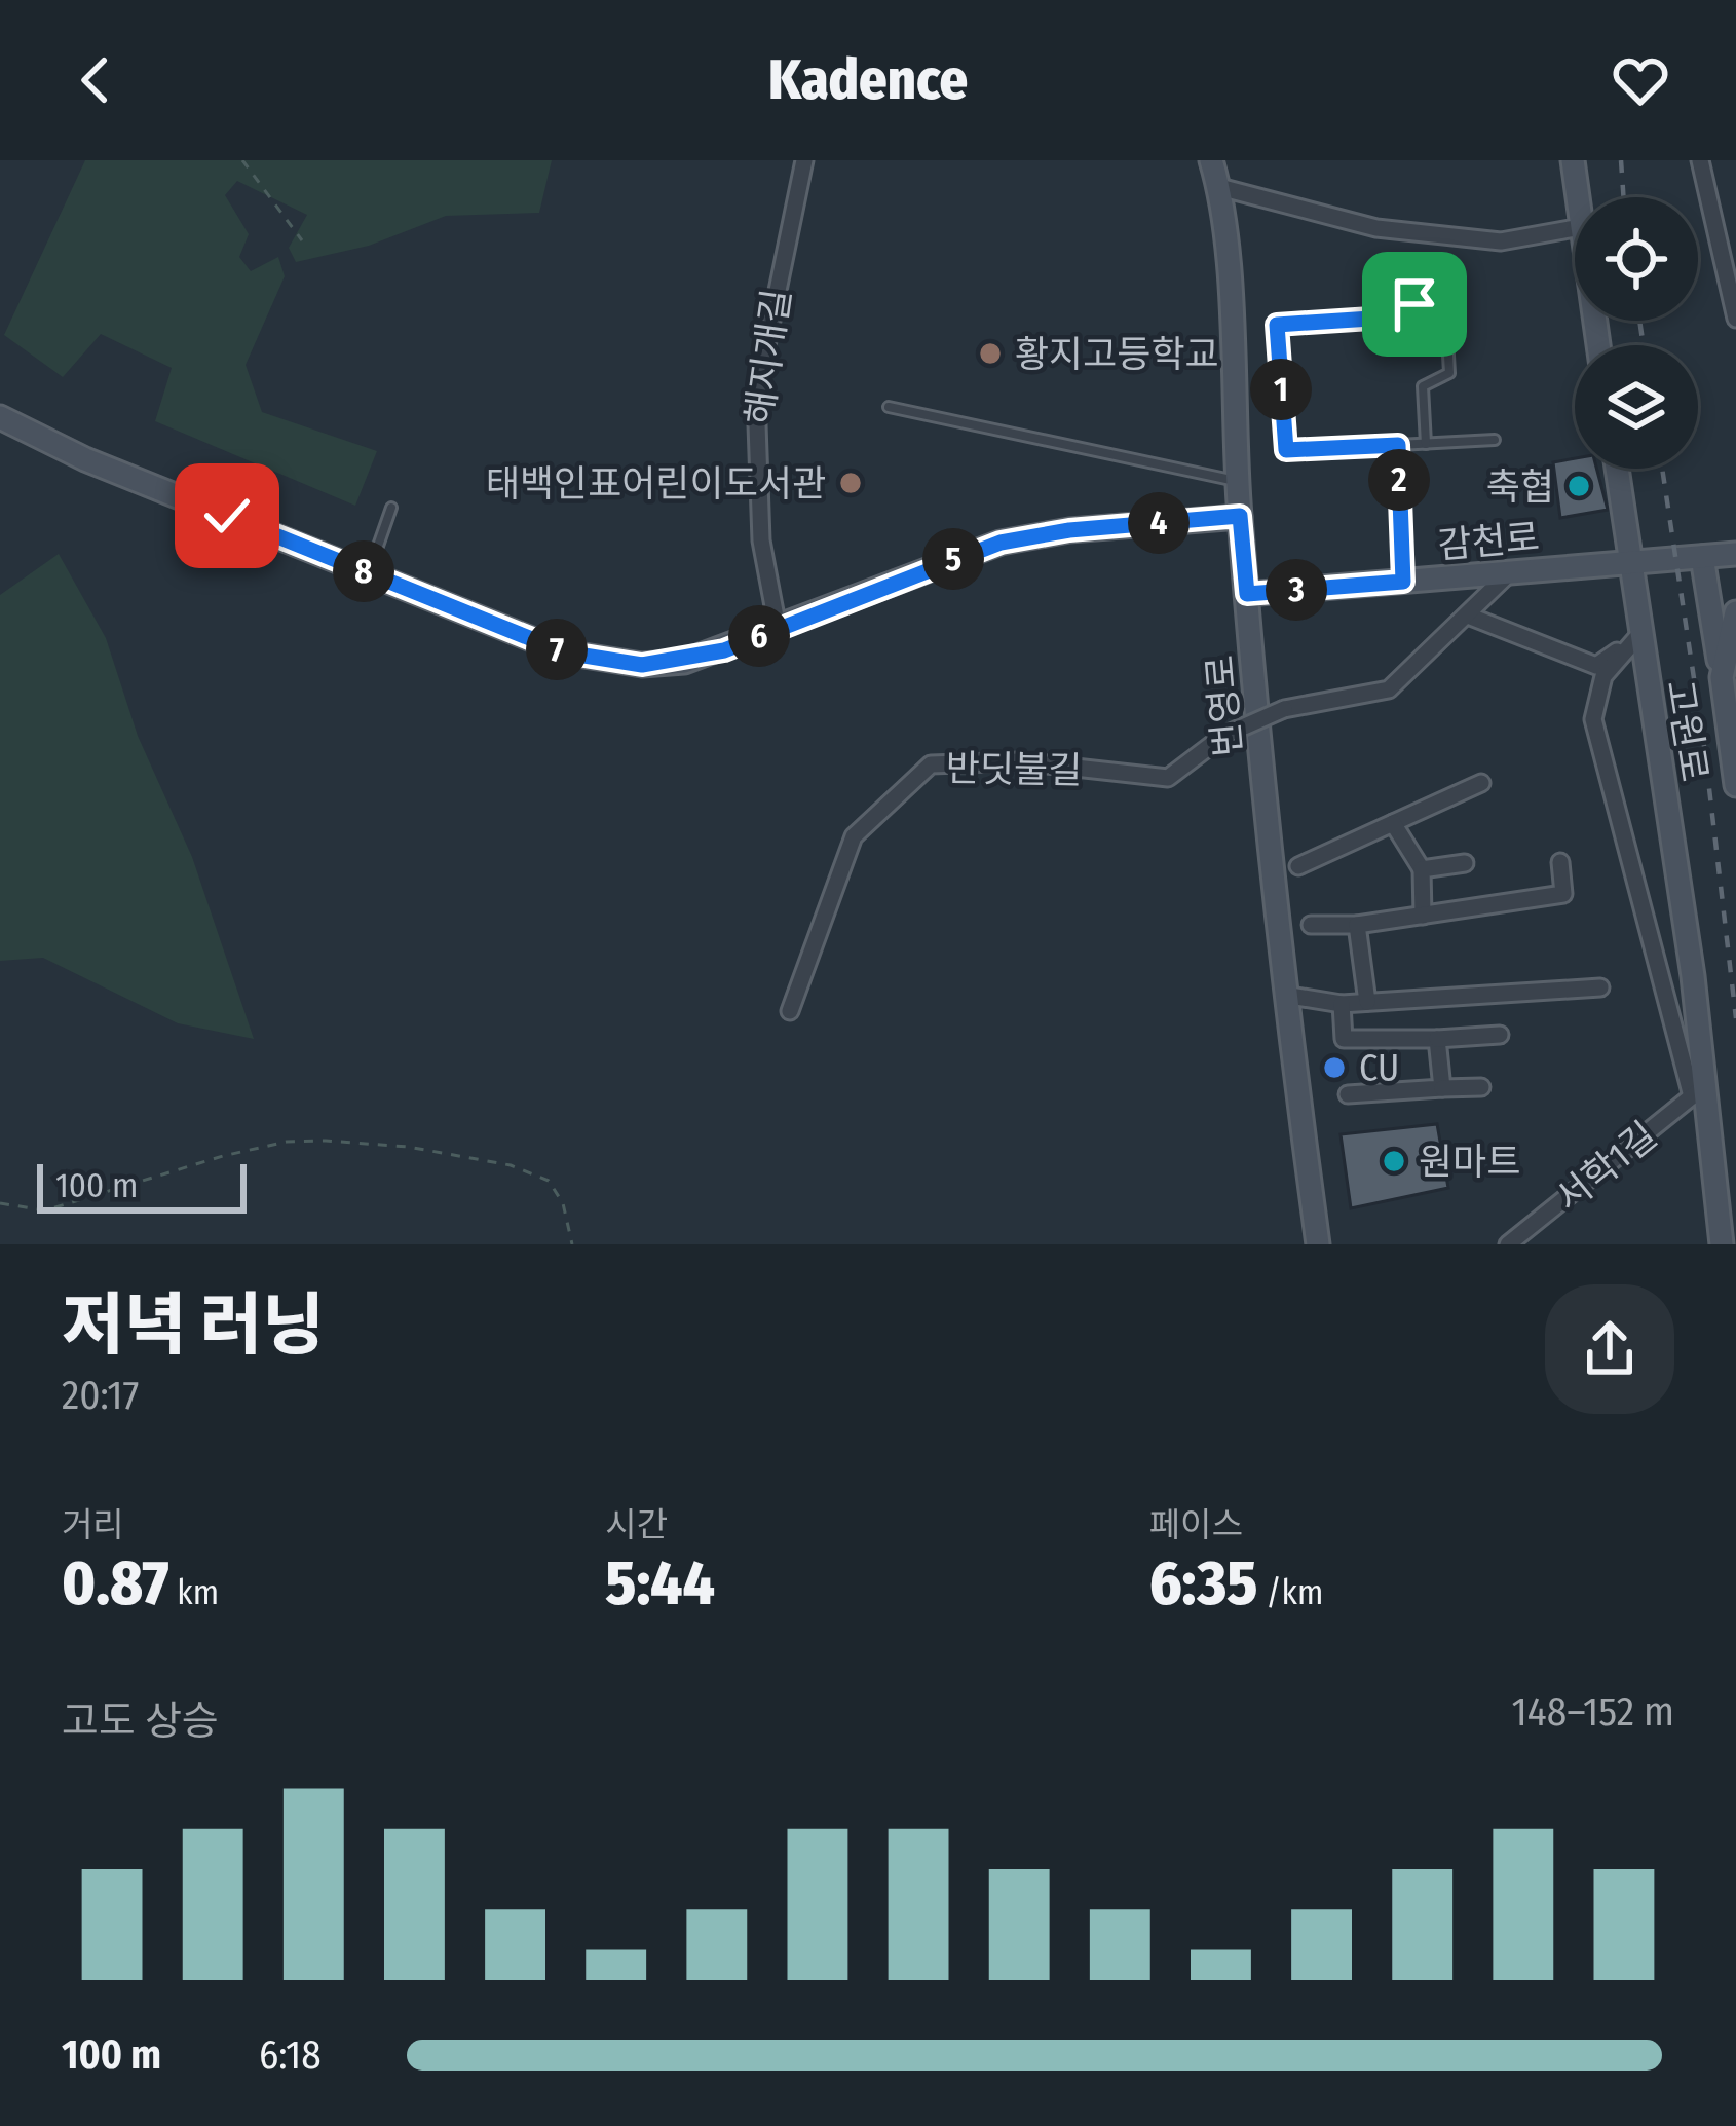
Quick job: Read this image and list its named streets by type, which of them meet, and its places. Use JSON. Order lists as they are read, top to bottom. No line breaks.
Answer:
{"streets":{"street":["해지개길","감천로","번영로","고원로","반딧불길","서학1길"]},"crossings":[["감천로","번영로"],["감천로","고원로"],["고원로","서학1길"]],"places":["황지고등학교","태백인표어린이도서관","축협","CU","원마트"],"scale_bar":"100 m","page":{"header":"Kadence","pins":["1","2","4","5","8","3","6","7"],"scale":"100 m","heading":["저녁 러닝","20:17"],"stats":[["거리","0.87 km"],["시간","5:44"],["페이스","6:35 /km"]],"chart":["고도 상승","148–152 m"],"list":[{"name":"100 m","note":"6:18"}]}}
